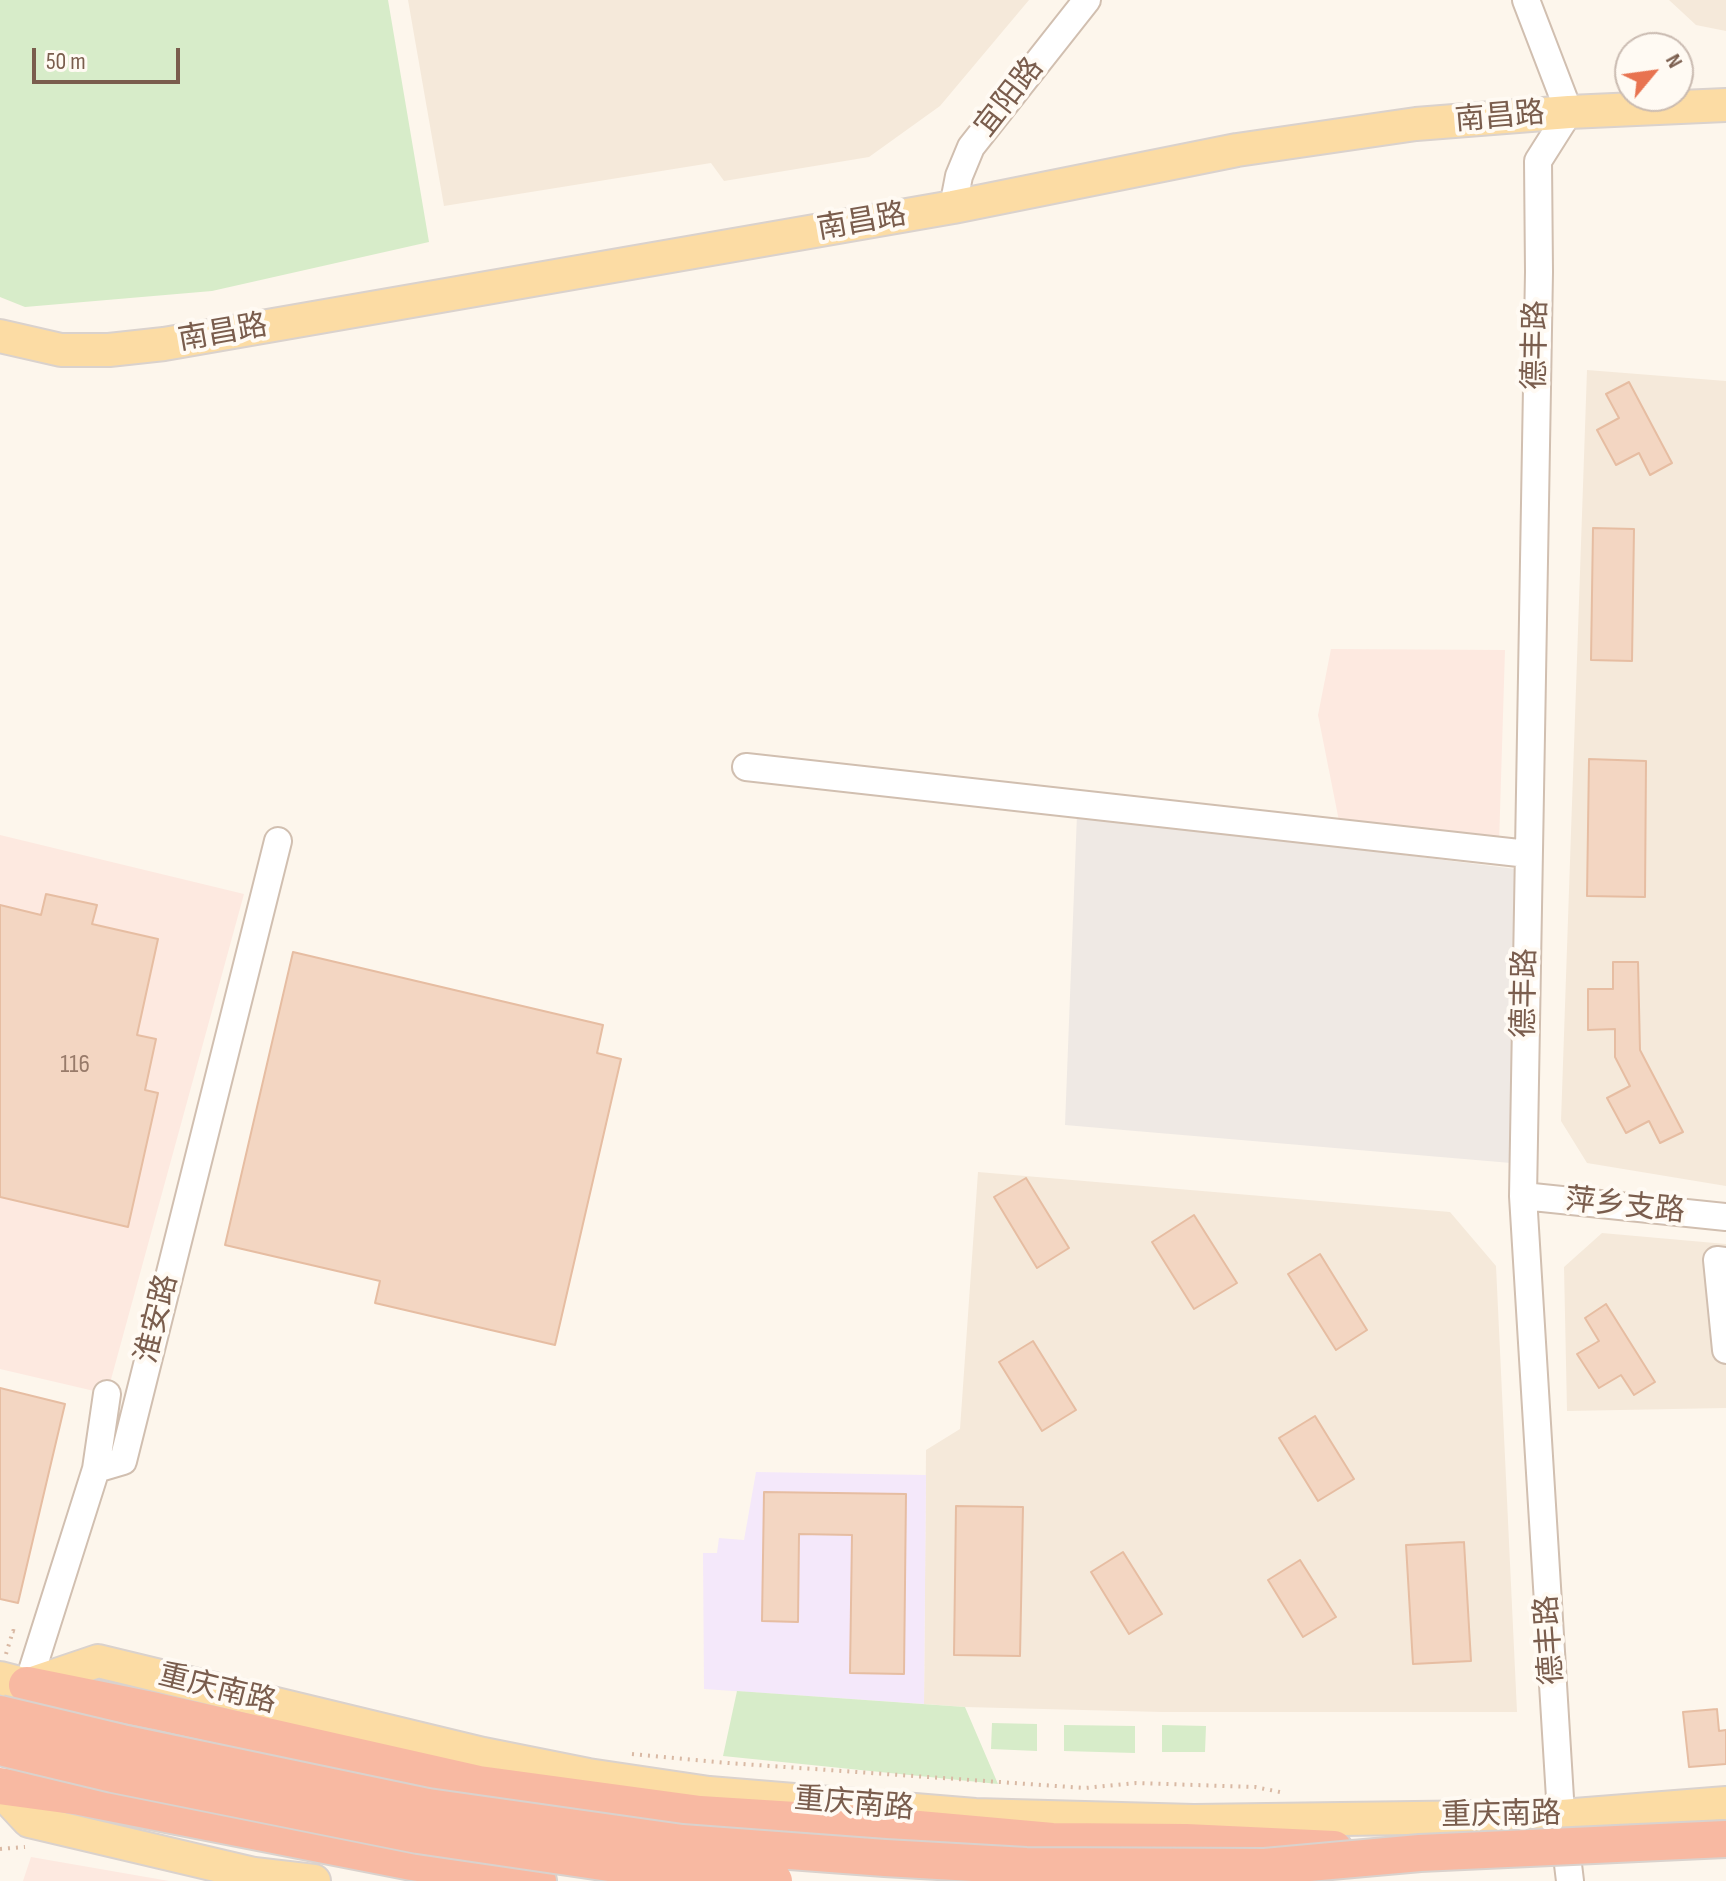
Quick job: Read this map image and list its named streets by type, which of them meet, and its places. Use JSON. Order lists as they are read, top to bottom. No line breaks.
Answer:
{"streets":{"main road":["南昌路","重庆南路"],"street":["宜阳路","德丰路","萍乡支路","淮安路"]},"crossings":[["宜阳路","南昌路"],["南昌路","德丰路"],["德丰路","萍乡支路"],["德丰路","重庆南路"]],"house_numbers":["116"],"scale_bar":"50 m","north":"top right"}
